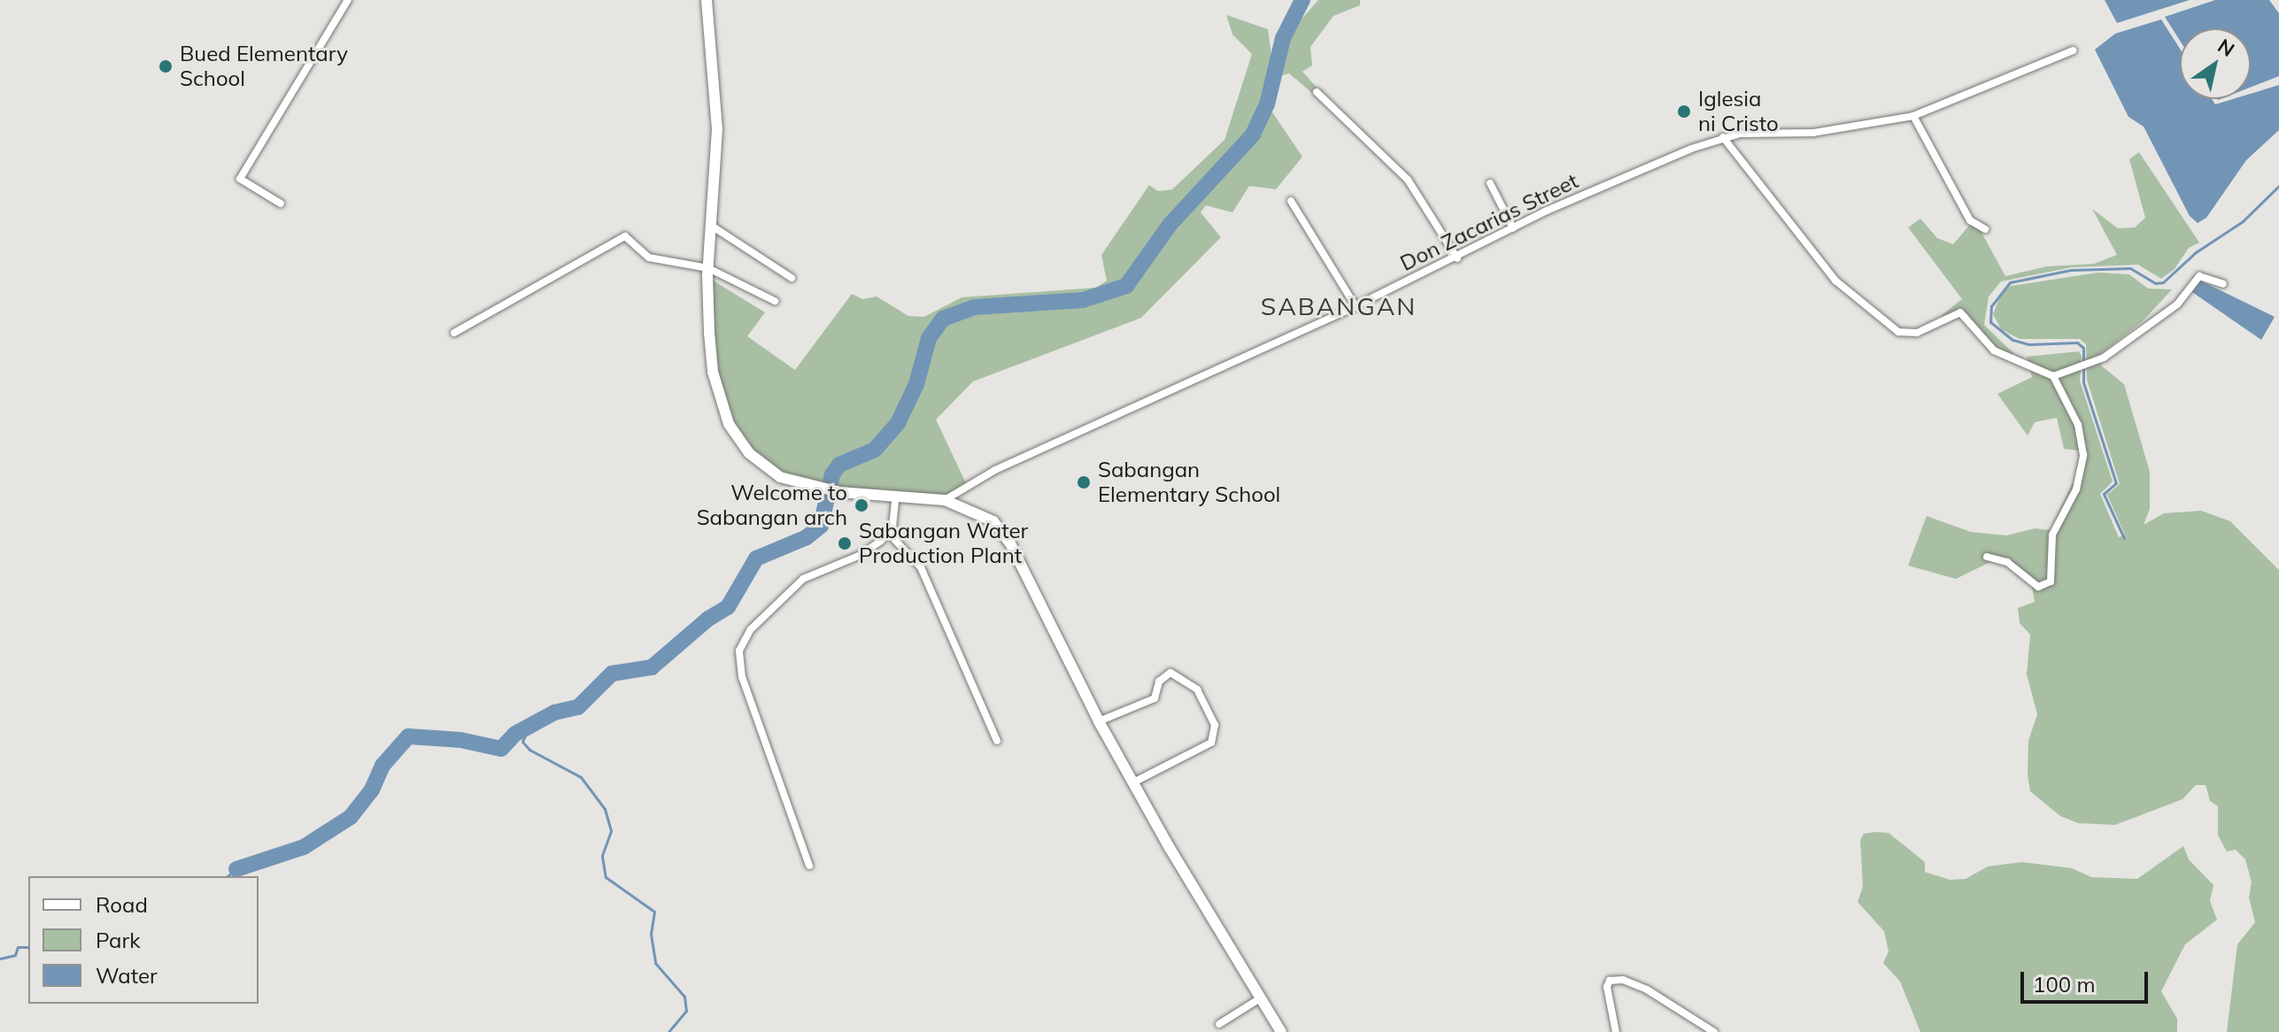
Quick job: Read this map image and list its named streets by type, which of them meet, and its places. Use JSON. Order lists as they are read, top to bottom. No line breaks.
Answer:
{"streets":{"street":["Don Zacarias Street"]},"districts":["SABANGAN"],"places":["Bued Elementary School","Iglesia ni Cristo","Sabangan Elementary School","Welcome to Sabangan arch","Sabangan Water Production Plant"],"legend":["Road","Park","Water"],"scale_bar":"100 m","north":"top right"}
